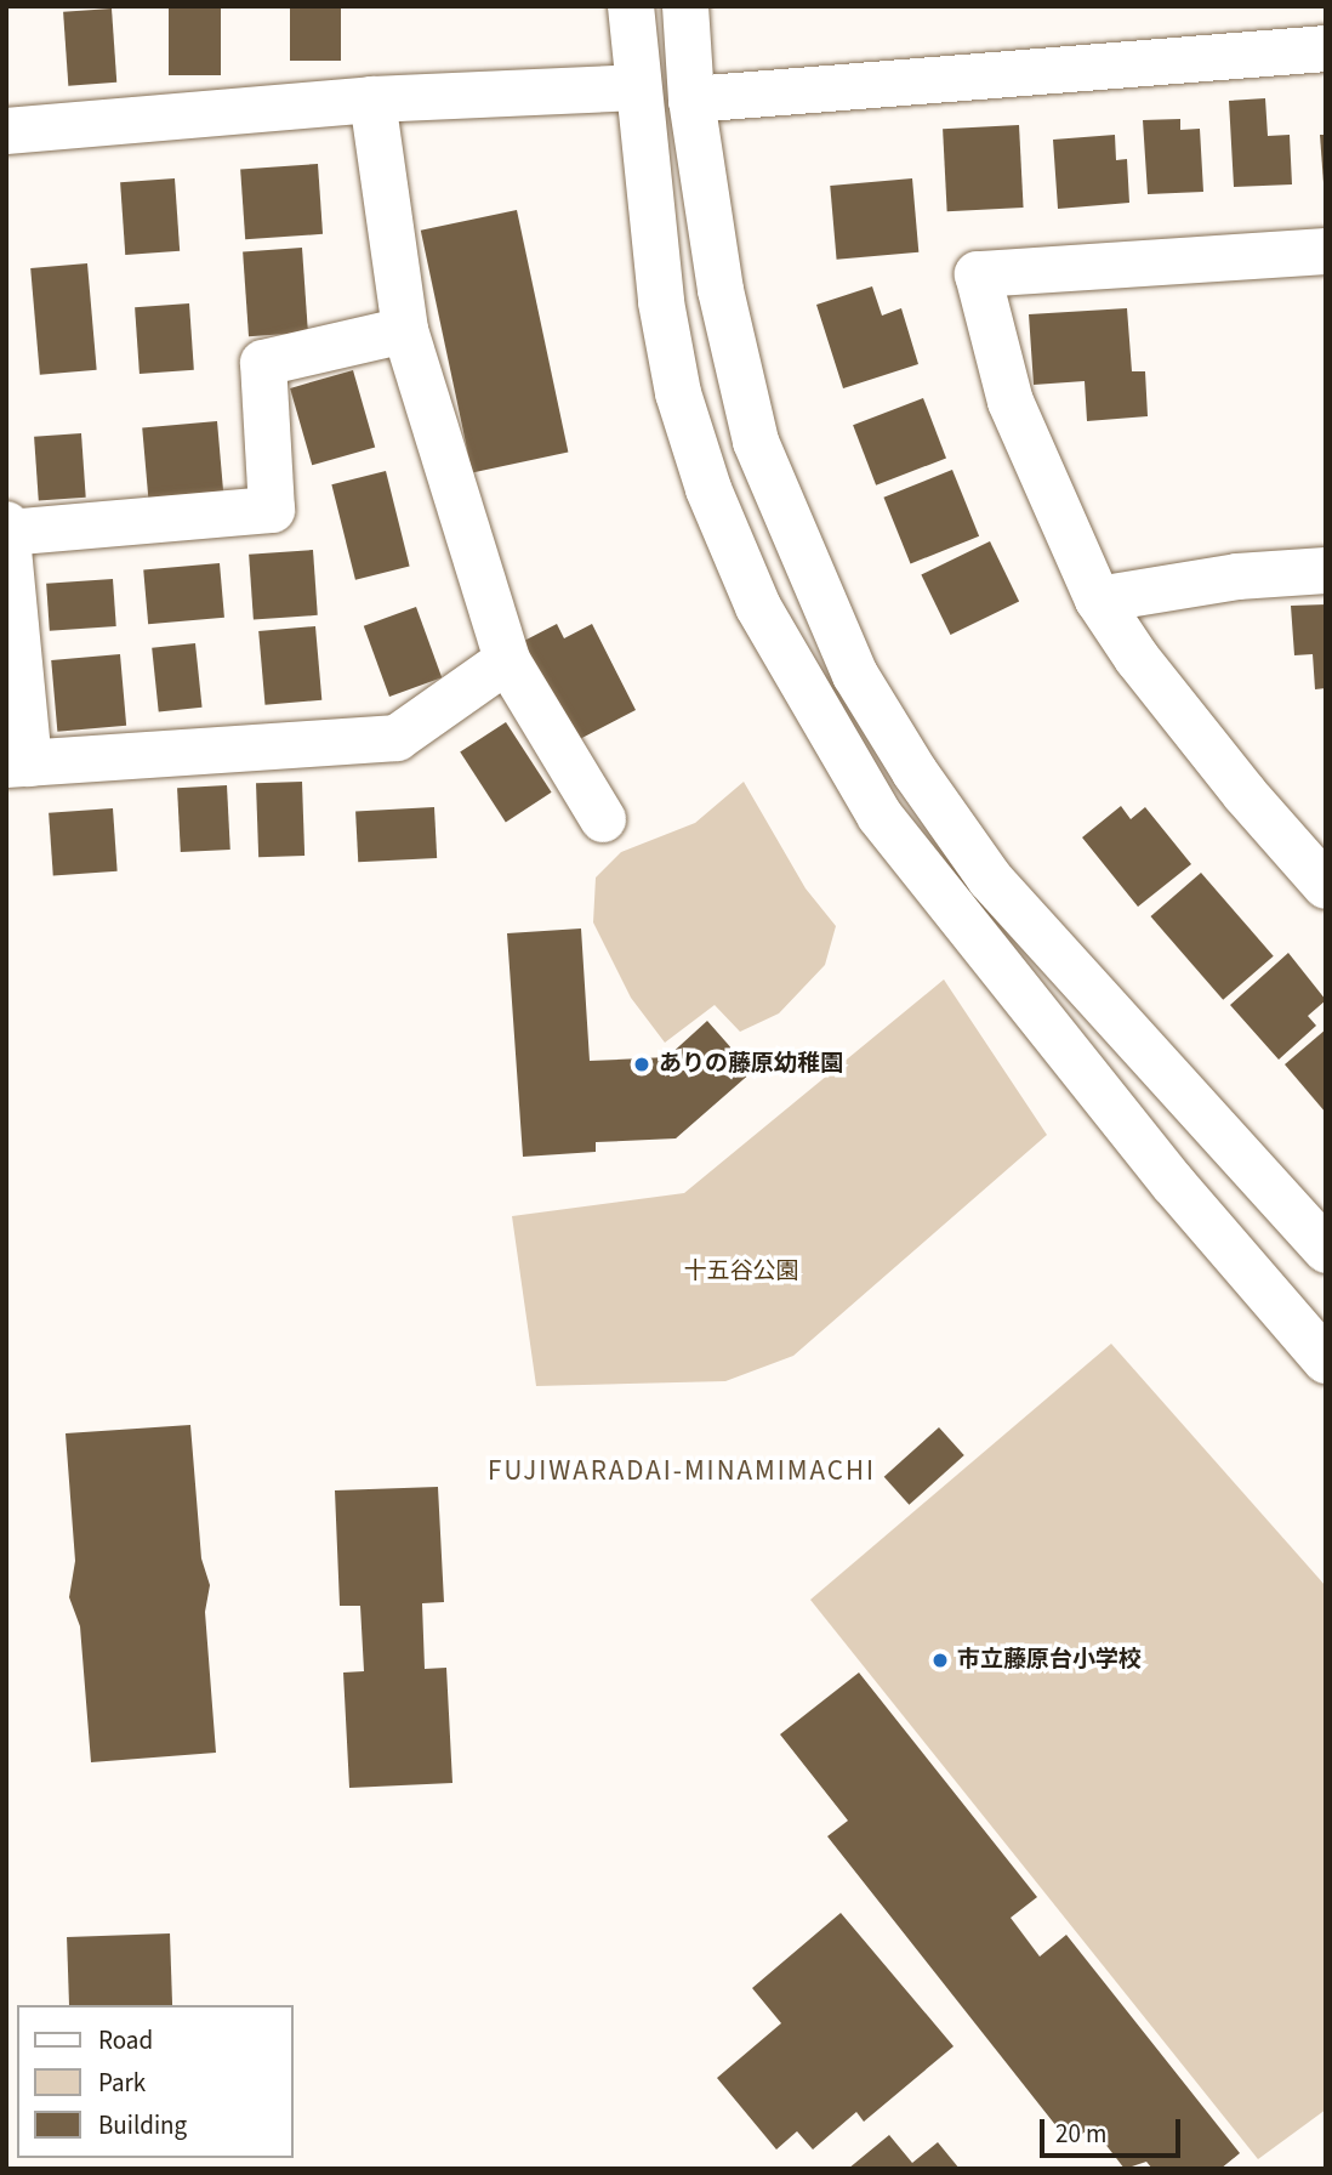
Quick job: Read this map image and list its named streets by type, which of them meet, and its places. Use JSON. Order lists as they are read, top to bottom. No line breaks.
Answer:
{"districts":["FUJIWARADAI-MINAMIMACHI"],"parks":["十五谷公園"],"places":["ありの藤原幼稚園","市立藤原台小学校"],"legend":["Road","Park","Building"],"scale_bar":"20 m"}
